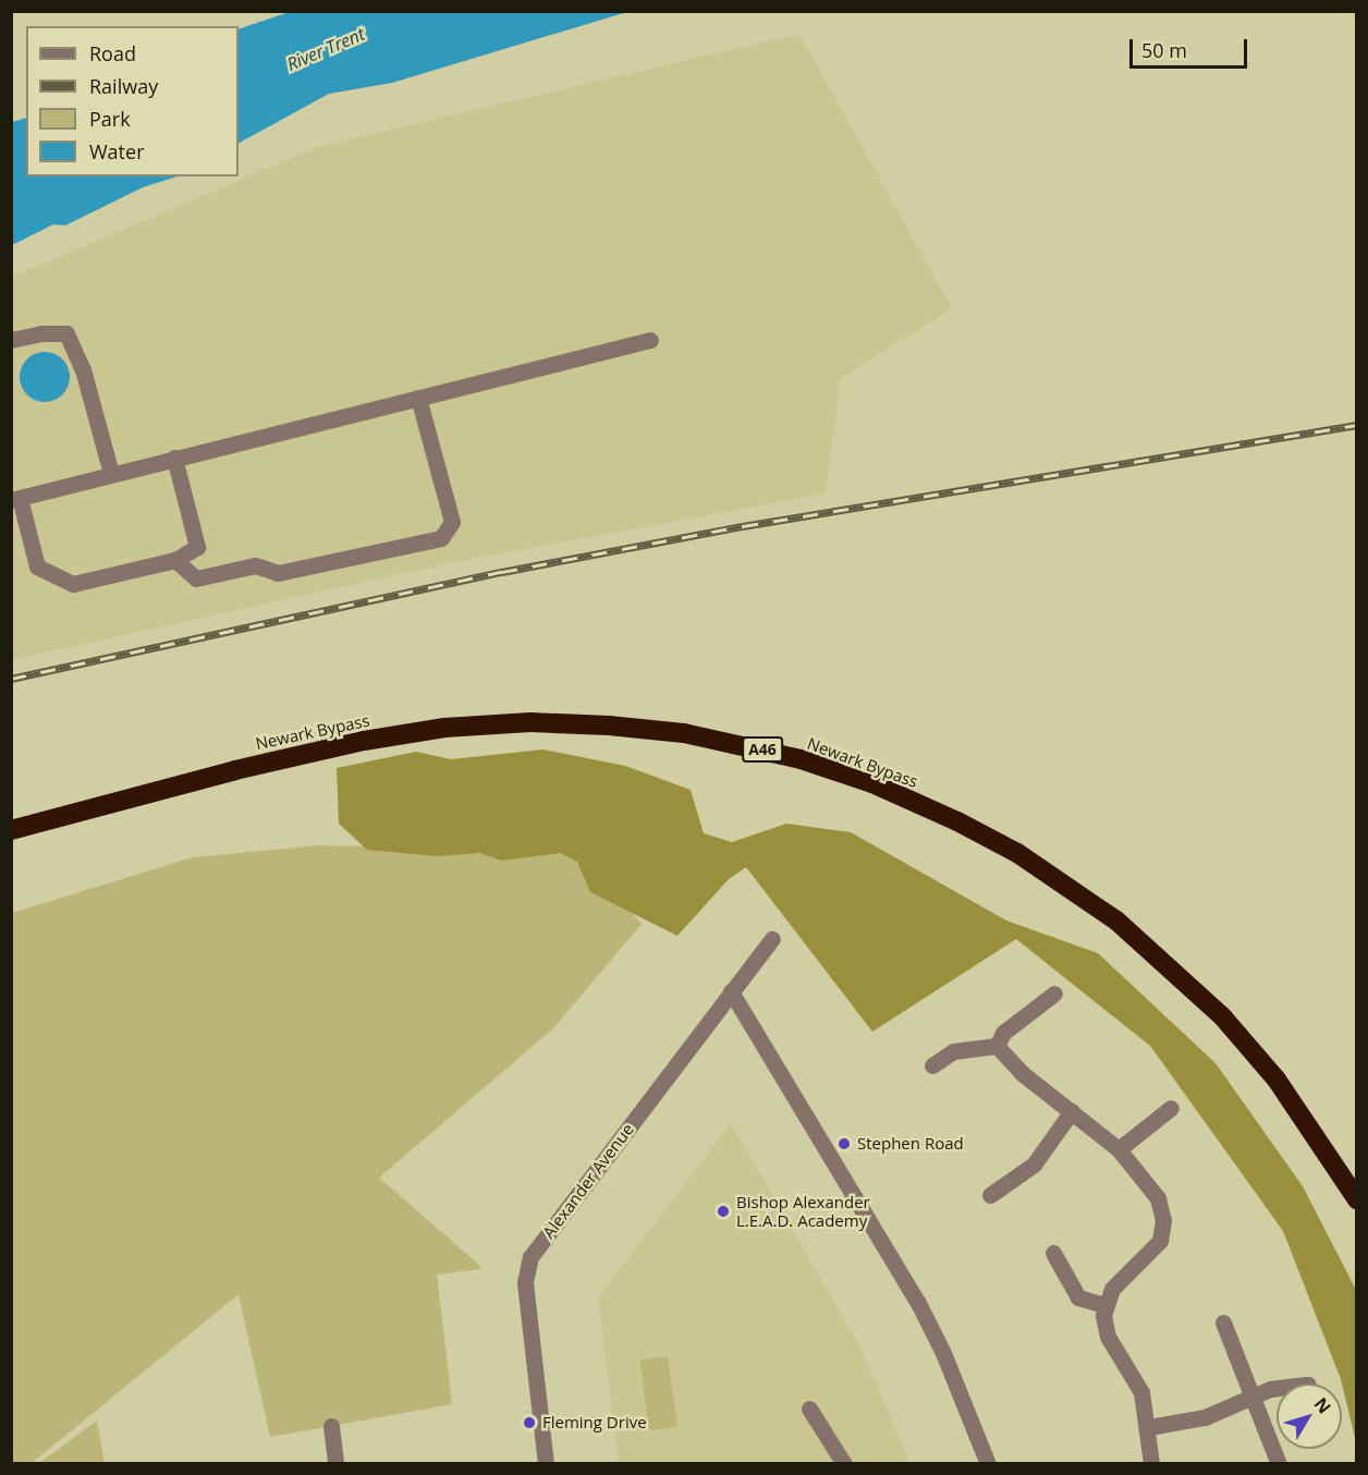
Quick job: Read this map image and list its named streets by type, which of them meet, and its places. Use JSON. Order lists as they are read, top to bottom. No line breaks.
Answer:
{"streets":{"highway":["Newark Bypass","A46"],"street":["Alexander Avenue"]},"water":["River Trent"],"places":["Stephen Road","Bishop Alexander L.E.A.D. Academy","Fleming Drive"],"legend":["Road","Railway","Park","Water"],"scale_bar":"50 m","north":"top right"}
